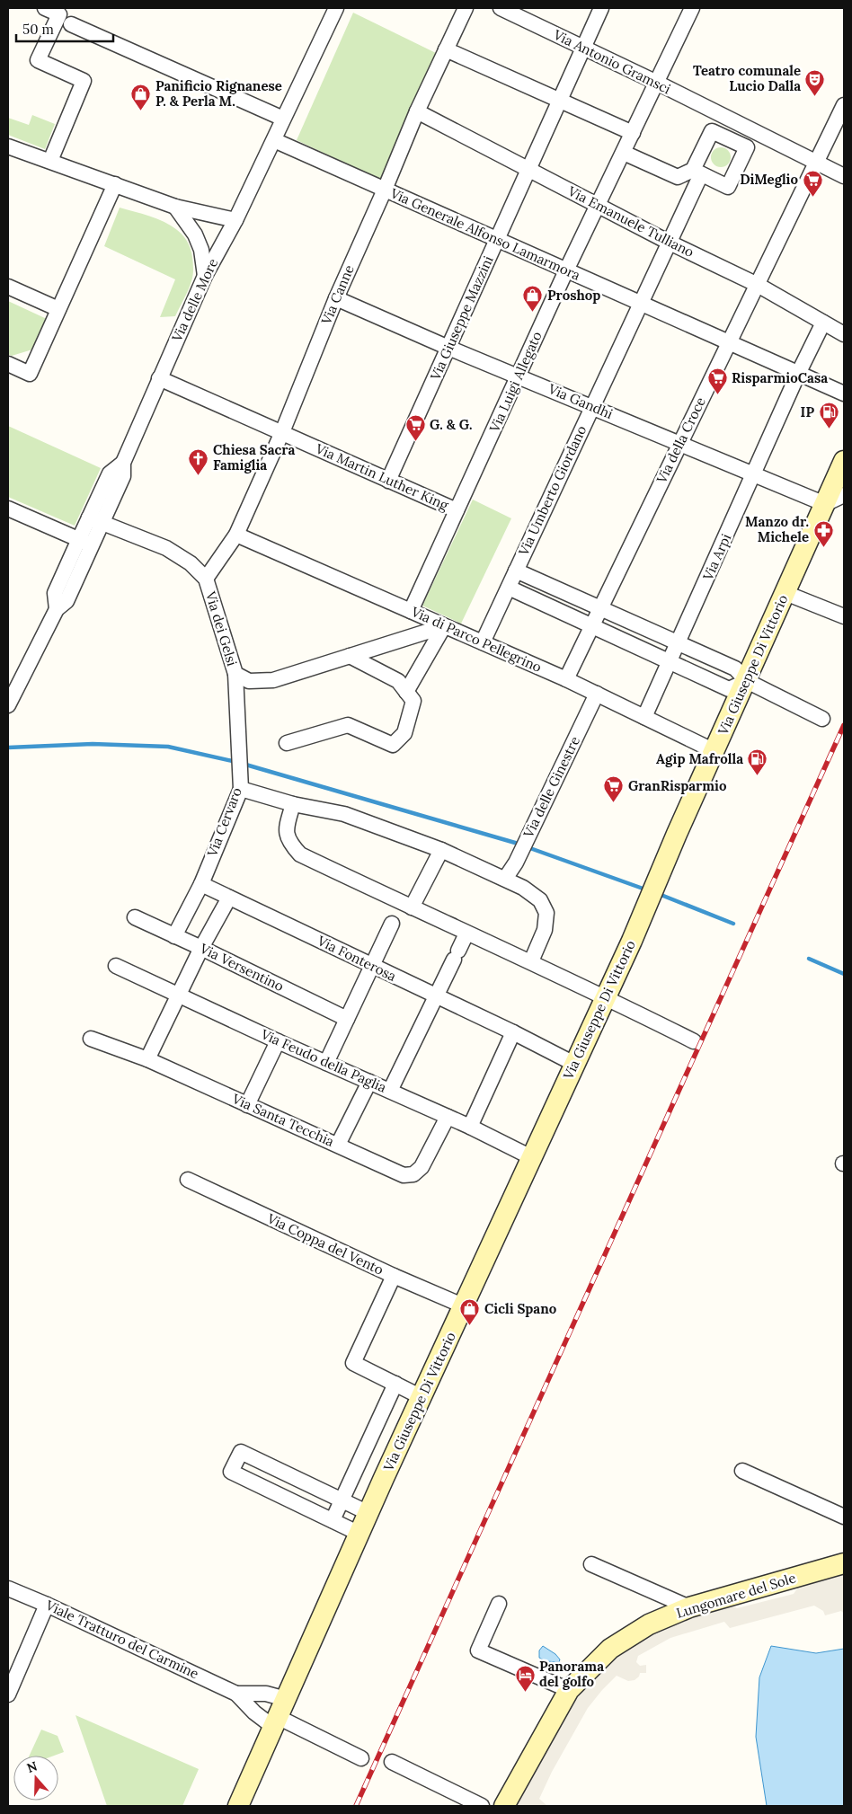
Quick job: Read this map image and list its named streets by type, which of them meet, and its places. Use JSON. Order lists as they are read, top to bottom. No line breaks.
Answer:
{"streets":{"main road":["Via Giuseppe Di Vittorio","Lungomare del Sole"],"street":["Via Antonio Gramsci","Via Emanuele Tulliano","Via Generale Alfonso Lamarmora","Via Canne","Via delle More","Via Giuseppe Mazzini","Via Luigi Allegato","Via Gandhi","Via della Croce","Via Martin Luther King","Via Umberto Giordano","Via Arpi","Via dei Gelsi","Via di Parco Pellegrino","Via delle Ginestre","Via Cervaro","Via Fonterosa","Via Versentino","Via Feudo della Paglia","Via Santa Tecchia","Via Coppa del Vento","Viale Tratturo del Carmine"]},"crossings":[["Via Antonio Gramsci","Via Giuseppe Mazzini"],["Via Antonio Gramsci","Via Luigi Allegato"],["Via Antonio Gramsci","Via della Croce"],["Via Emanuele Tulliano","Via Canne"],["Via Emanuele Tulliano","Via Giuseppe Mazzini"],["Via Emanuele Tulliano","Via Luigi Allegato"],["Via Emanuele Tulliano","Via della Croce"],["Via Emanuele Tulliano","Via Umberto Giordano"],["Via Emanuele Tulliano","Via Arpi"],["Via Generale Alfonso Lamarmora","Via Canne"],["Via Generale Alfonso Lamarmora","Via delle More"],["Via Generale Alfonso Lamarmora","Via Giuseppe Mazzini"],["Via Generale Alfonso Lamarmora","Via Luigi Allegato"],["Via Generale Alfonso Lamarmora","Via della Croce"],["Via Generale Alfonso Lamarmora","Via Umberto Giordano"],["Via Generale Alfonso Lamarmora","Via Arpi"],["Via Canne","Via Gandhi"],["Via Canne","Via Martin Luther King"],["Via Canne","Via dei Gelsi"],["Via Canne","Via di Parco Pellegrino"],["Via delle More","Via Martin Luther King"],["Via delle More","Via dei Gelsi"],["Via Giuseppe Mazzini","Via Gandhi"],["Via Giuseppe Mazzini","Via Martin Luther King"],["Via Luigi Allegato","Via Gandhi"],["Via Luigi Allegato","Via Martin Luther King"],["Via Luigi Allegato","Via Umberto Giordano"],["Via Luigi Allegato","Via di Parco Pellegrino"],["Via Gandhi","Via della Croce"],["Via Gandhi","Via Umberto Giordano"],["Via Gandhi","Via Arpi"],["Via Gandhi","Via Giuseppe Di Vittorio"],["Via della Croce","Via di Parco Pellegrino"],["Via Umberto Giordano","Via di Parco Pellegrino"],["Via Arpi","Via di Parco Pellegrino"],["Via dei Gelsi","Via di Parco Pellegrino"],["Via dei Gelsi","Via Cervaro"],["Via di Parco Pellegrino","Via Giuseppe Di Vittorio"],["Via di Parco Pellegrino","Via delle Ginestre"],["Via Giuseppe Di Vittorio","Via Fonterosa"],["Via Giuseppe Di Vittorio","Via Feudo della Paglia"],["Via Giuseppe Di Vittorio","Via Coppa del Vento"],["Via Giuseppe Di Vittorio","Viale Tratturo del Carmine"],["Via Cervaro","Via Fonterosa"],["Via Cervaro","Via Versentino"],["Via Feudo della Paglia","Via Santa Tecchia"]],"places":{"theatre":["Teatro comunale Lucio Dalla"],"shop":["Panificio Rignanese P. & Perla M.","Proshop","Cicli Spano"],"supermarket":["DiMeglio","RisparmioCasa","G. & G.","GranRisparmio"],"fuel station":["IP","Agip Mafrolla"],"church":["Chiesa Sacra Famiglia"],"pharmacy":["Manzo dr. Michele"],"hotel":["Panorama del golfo"]},"scale_bar":"50 m","north":"top"}
